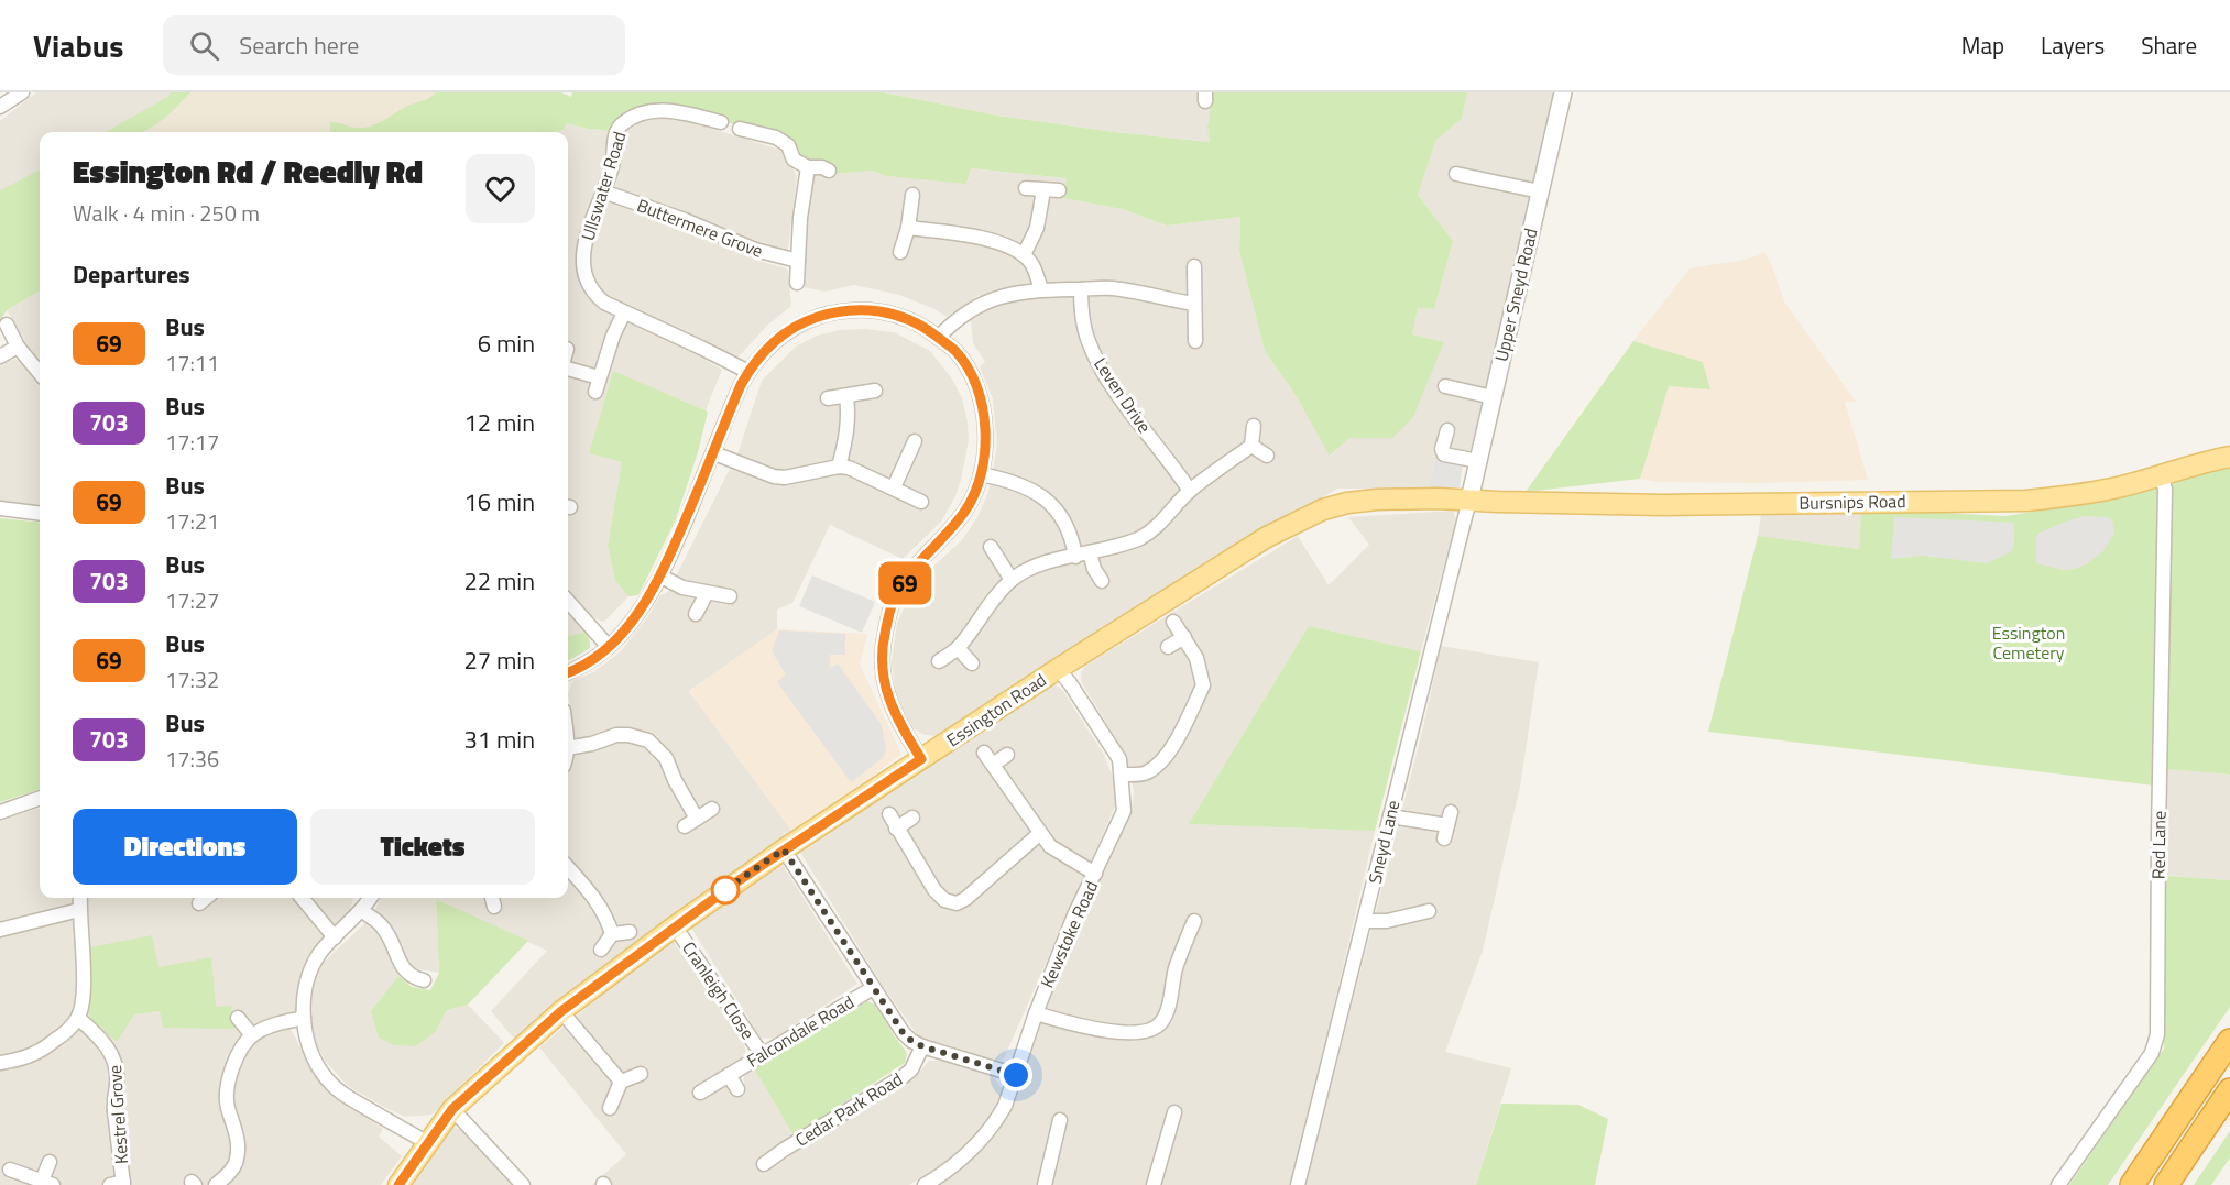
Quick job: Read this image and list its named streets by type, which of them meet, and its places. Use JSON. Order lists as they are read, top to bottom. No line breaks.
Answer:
{"streets":{"main road":["Bursnips Road","Essington Road"],"street":["Ullswater Road","Buttermere Grove","Upper Sneyd Road","Leven Drive","Sneyd Lane","Red Lane","Kewstoke Road","Cranleigh Close","Falcondale Road","Cedar Park Road","Kestrel Grove"]},"crossings":[["Ullswater Road","Buttermere Grove"],["Upper Sneyd Road","Bursnips Road"],["Upper Sneyd Road","Essington Road"],["Upper Sneyd Road","Sneyd Lane"],["Bursnips Road","Essington Road"],["Bursnips Road","Sneyd Lane"],["Bursnips Road","Red Lane"],["Essington Road","Sneyd Lane"],["Essington Road","Kewstoke Road"],["Essington Road","Cranleigh Close"],["Cranleigh Close","Falcondale Road"]],"parks":["Essington Cemetery"],"lines":["bus line 69"],"page":{"header":"Viabus","search":"Search here","nav":["Map","Layers","Share"],"on_map":"69","heading":[["Essington Rd / Reedly Rd","Walk · 4 min · 250 m"],"Departures"],"list":[{"mark":"69","name":"Bus","note":"17:11","value":"6 min"},{"mark":"703","name":"Bus","note":"17:17","value":"12 min"},{"mark":"69","name":"Bus","note":"17:21","value":"16 min"},{"mark":"703","name":"Bus","note":"17:27","value":"22 min"},{"mark":"69","name":"Bus","note":"17:32","value":"27 min"},{"mark":"703","name":"Bus","note":"17:36","value":"31 min"}],"buttons":["Directions","Tickets"]}}
